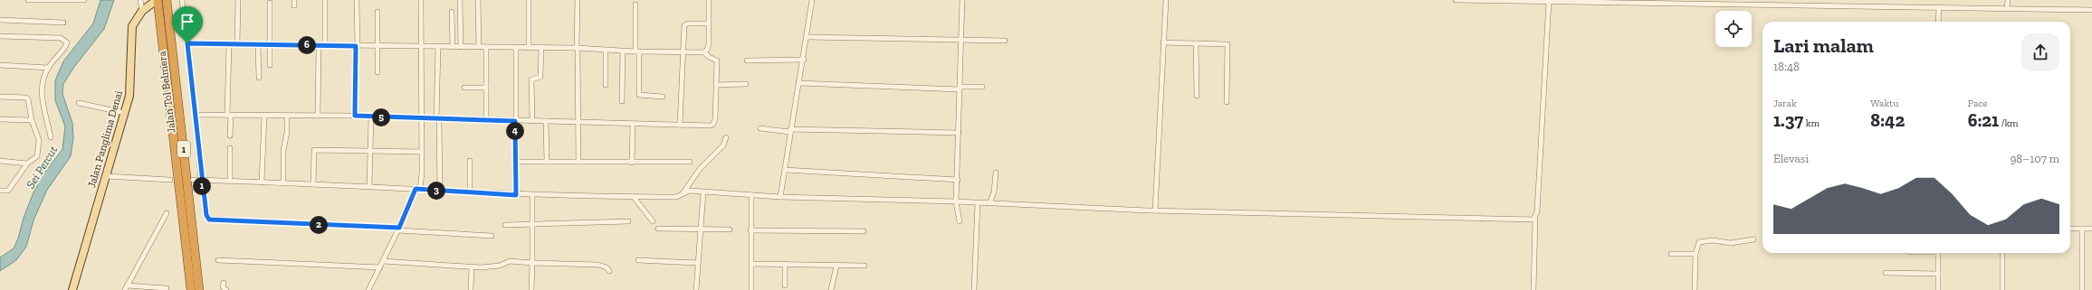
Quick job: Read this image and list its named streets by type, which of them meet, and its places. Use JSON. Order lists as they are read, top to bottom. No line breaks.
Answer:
{"streets":{"highway":["Jalan Tol Belmera","1"],"main road":["Jalan Panglima Denai"]},"crossings":[["Jalan Tol Belmera","Jalan Panglima Denai"]],"water":["Sei Percut"],"page":{"heading":["Lari malam","18:48"],"pins":["6","5","4","1","3","2"],"stats":[["Jarak","1.37 km"],["Waktu","8:42"],["Pace","6:21 /km"]],"chart":["Elevasi","98–107 m"]}}
